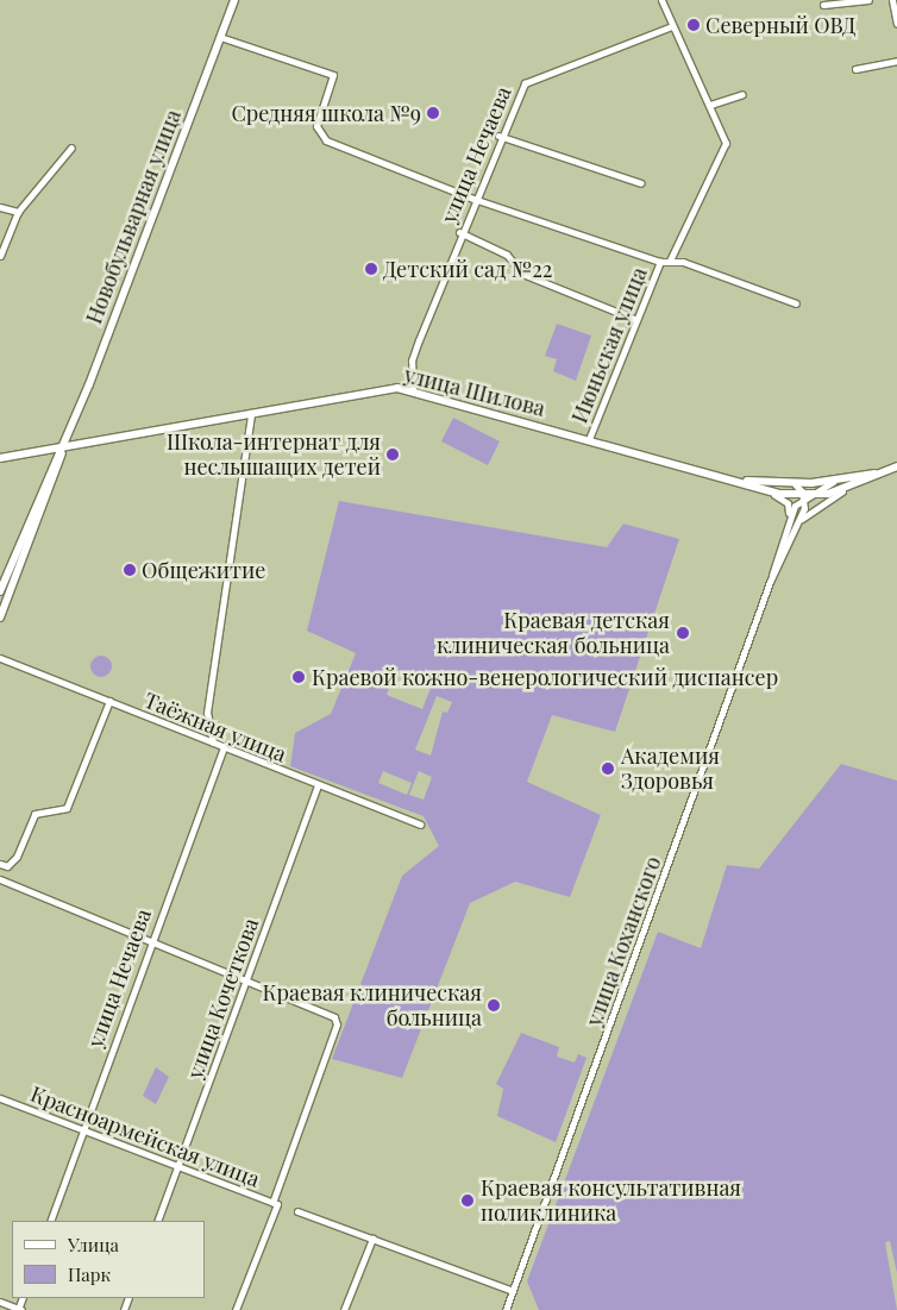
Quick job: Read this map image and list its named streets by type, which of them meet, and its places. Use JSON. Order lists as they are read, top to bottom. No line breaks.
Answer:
{"streets":{"main road":["Новобульварная улица","улица Шилова"],"street":["улица Нечаева","Июньская улица","Таёжная улица","улица Коханского","улица Кочеткова","Красноармейская улица"]},"crossings":[["улица Нечаева","Июньская улица"],["улица Нечаева","улица Шилова"],["улица Нечаева","Таёжная улица"],["улица Нечаева","Красноармейская улица"],["Новобульварная улица","Июньская улица"],["Новобульварная улица","улица Шилова"],["Июньская улица","улица Шилова"],["Таёжная улица","улица Кочеткова"],["улица Кочеткова","Красноармейская улица"]],"places":["Северный ОВД","Средняя школа №9","Детский сад №22","Школа-интернат для неслышащих детей","Общежитие","Краевая детская клиническая больница","Краевой кожно-венерологический диспансер","Академия Здоровья","Краевая клиническая больница","Краевая консультативная поликлиника"],"legend":["Улица","Парк"]}
